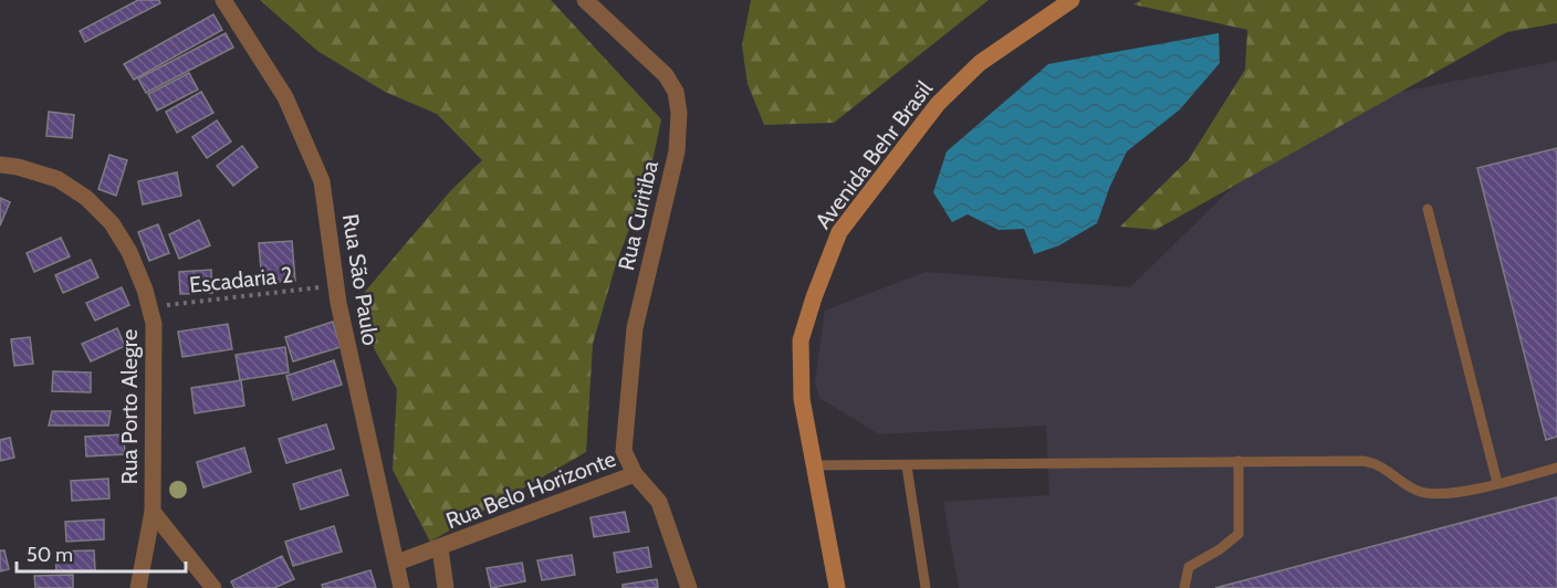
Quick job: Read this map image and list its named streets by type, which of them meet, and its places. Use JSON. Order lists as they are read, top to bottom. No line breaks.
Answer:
{"streets":{"street":["Avenida Behr Brasil","Rua Curitiba","Rua São Paulo","Rua Porto Alegre","Rua Belo Horizonte"],"path":["Escadaria 2"]},"crossings":[["Rua Curitiba","Rua Belo Horizonte"],["Escadaria 2","Rua São Paulo"],["Escadaria 2","Rua Porto Alegre"],["Rua São Paulo","Rua Belo Horizonte"]],"scale_bar":"50 m"}
